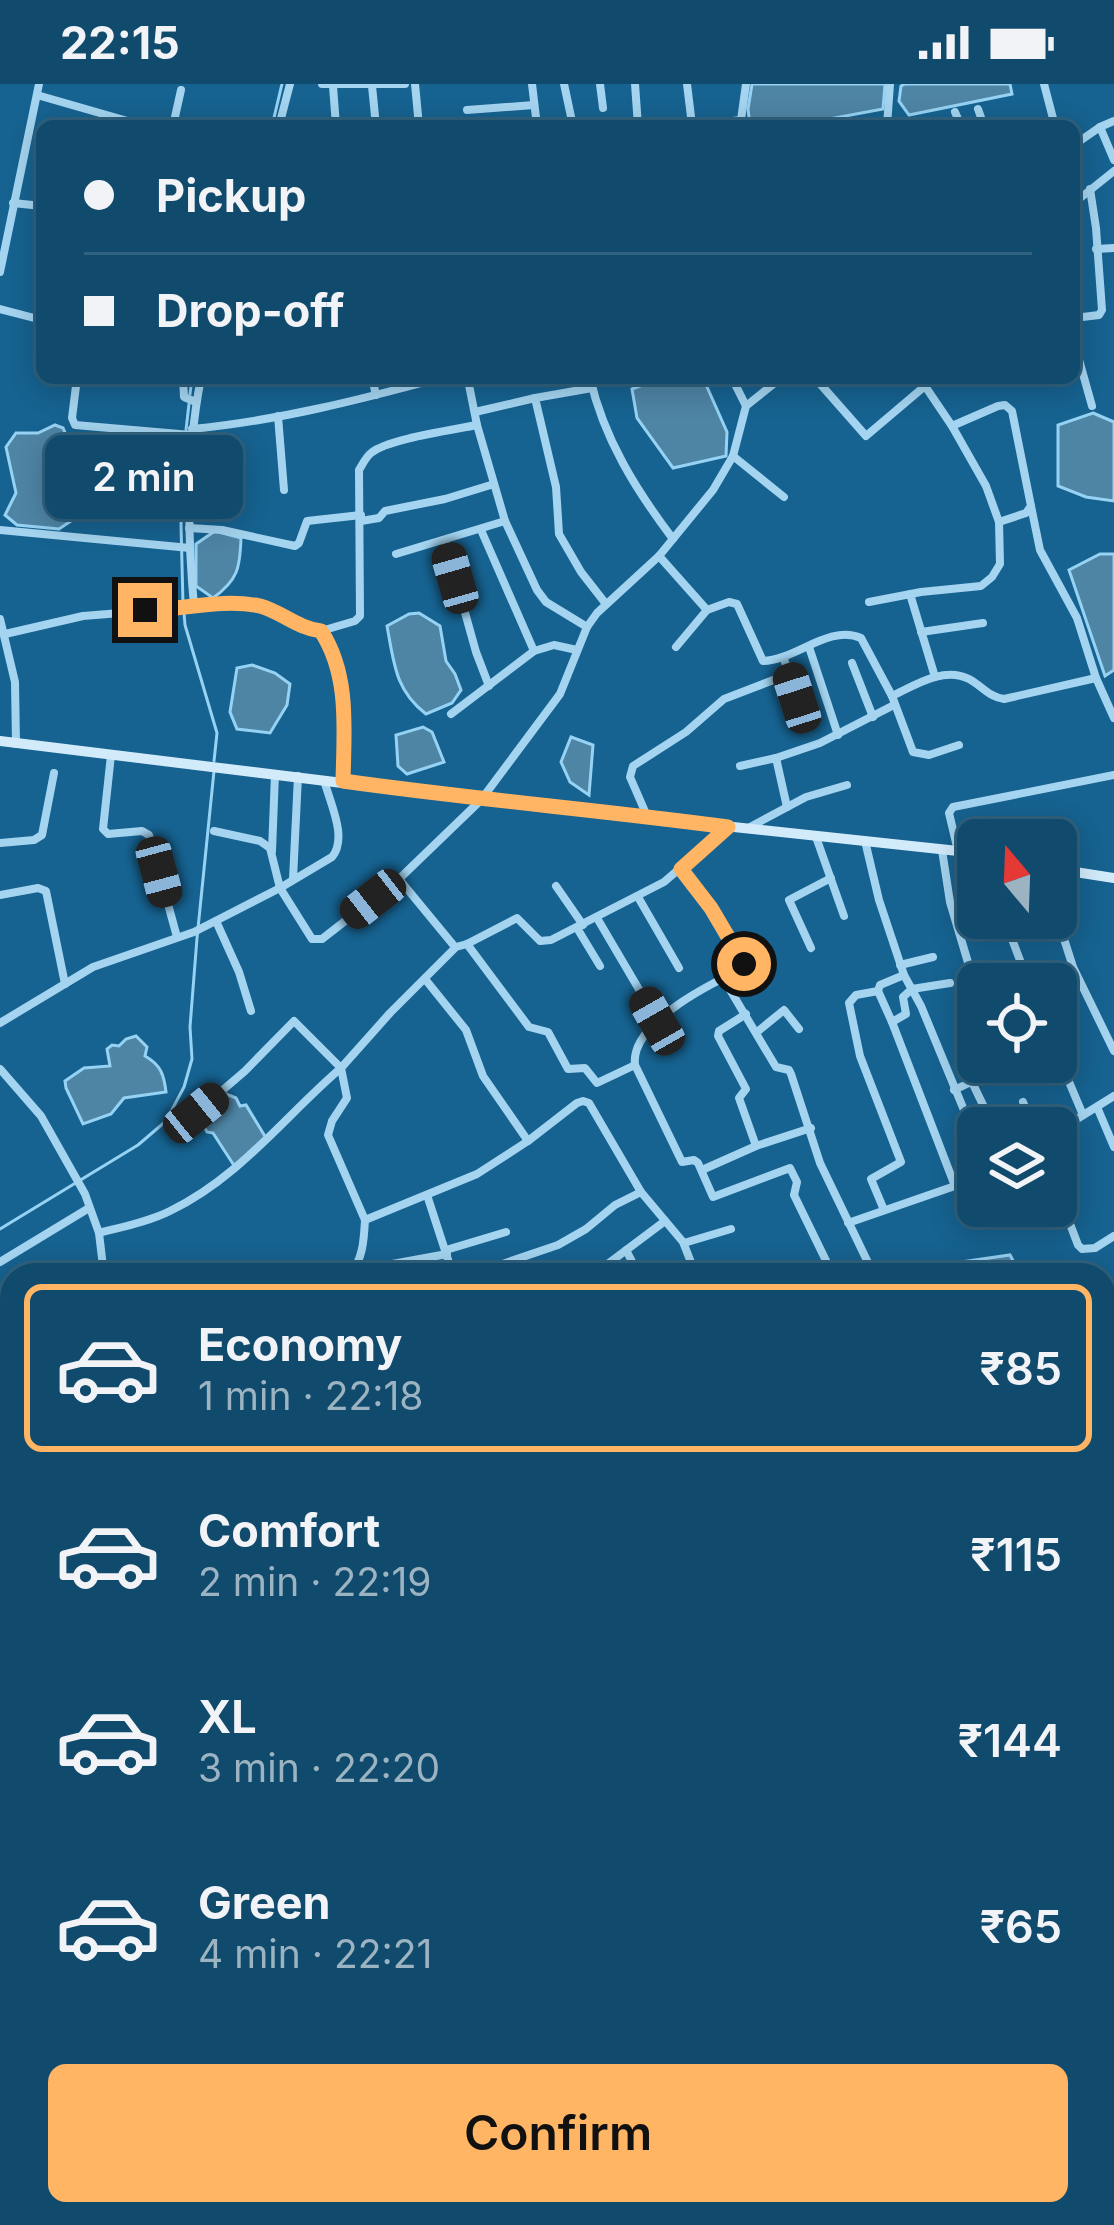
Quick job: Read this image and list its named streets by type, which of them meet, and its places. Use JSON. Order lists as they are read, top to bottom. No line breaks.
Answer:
{"north":"top","page":{"status":"22:15","banner":["Pickup","Drop-off"],"bubble":"2 min","list":[{"name":"Economy","note":"1 min · 22:18","value":"₹85"},{"name":"Comfort","note":"2 min · 22:19","value":"₹115"},{"name":"XL","note":"3 min · 22:20","value":"₹144"},{"name":"Green","note":"4 min · 22:21","value":"₹65"}],"buttons":"Confirm"}}
